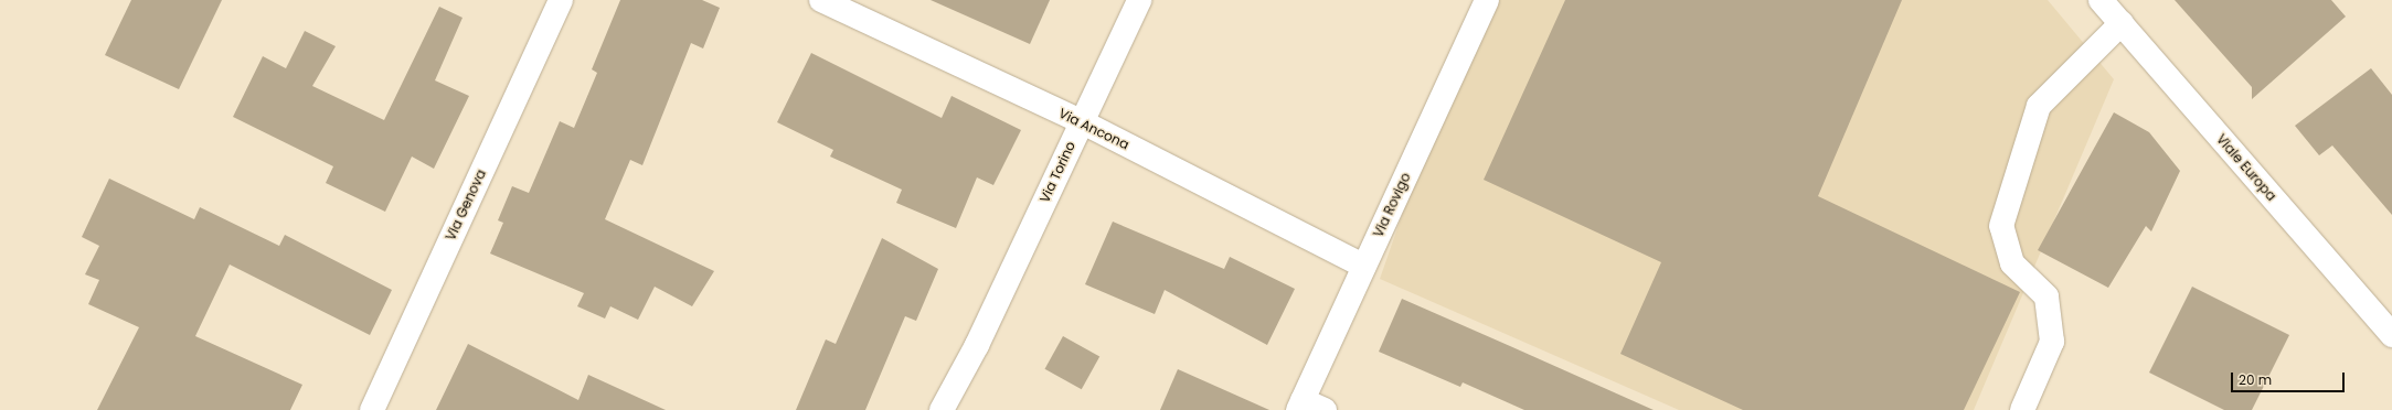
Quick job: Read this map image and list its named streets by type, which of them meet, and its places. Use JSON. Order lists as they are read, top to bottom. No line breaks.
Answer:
{"streets":{"street":["Via Ancona","Viale Europa","Via Torino","Via Genova","Via Rovigo"]},"crossings":[["Via Ancona","Via Torino"],["Via Ancona","Via Rovigo"]],"scale_bar":"20 m"}
